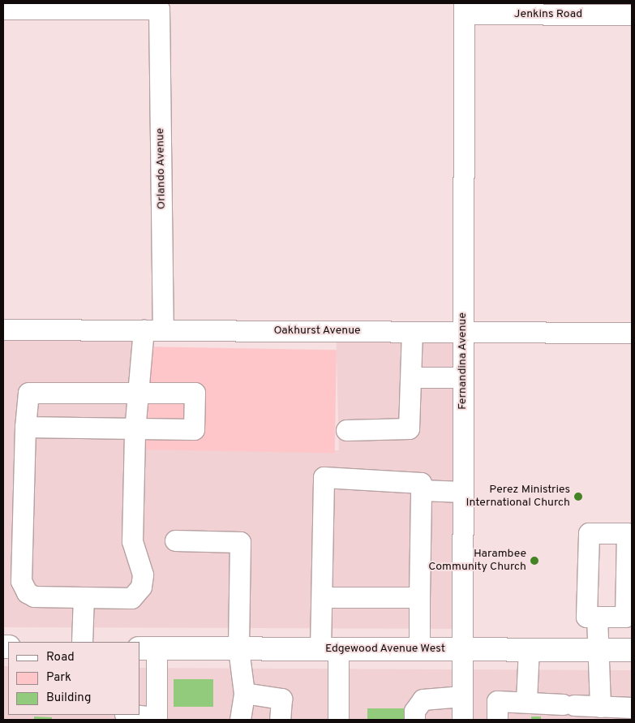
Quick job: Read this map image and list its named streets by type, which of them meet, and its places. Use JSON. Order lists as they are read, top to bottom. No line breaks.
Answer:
{"streets":{"main road":["Edgewood Avenue West"],"street":["Jenkins Road","Orlando Avenue","Oakhurst Avenue","Fernandina Avenue"]},"crossings":[["Jenkins Road","Fernandina Avenue"],["Orlando Avenue","Oakhurst Avenue"],["Oakhurst Avenue","Fernandina Avenue"],["Fernandina Avenue","Edgewood Avenue West"]],"places":["Perez Ministries International Church","Harambee Community Church"],"legend":["Road","Park","Building"]}
